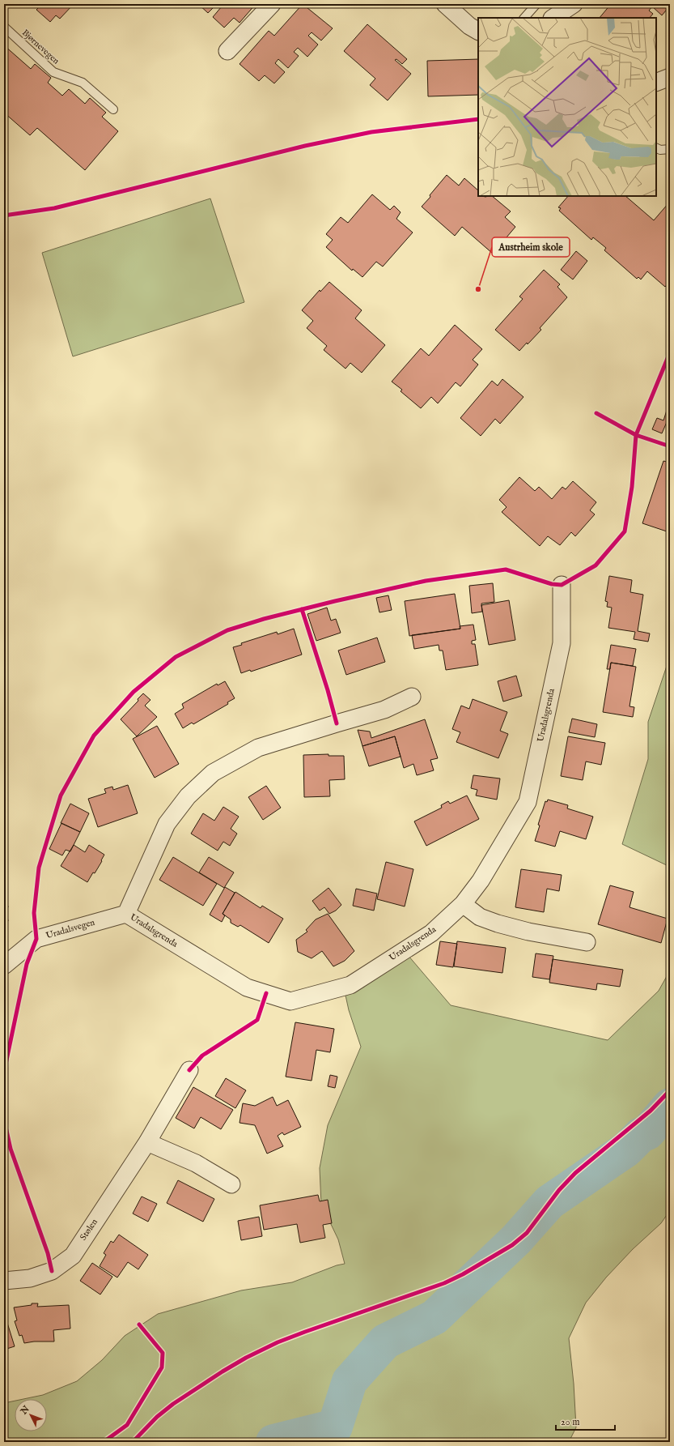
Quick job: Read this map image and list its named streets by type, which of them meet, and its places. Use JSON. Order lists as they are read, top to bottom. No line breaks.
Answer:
{"streets":{"street":["Uradalsgrenda","Uradalsvegen","Stølen"],"lane":["Bjørnevegen"]},"crossings":[["Uradalsgrenda","Uradalsvegen"]],"places":["Austrheim skole"],"scale_bar":"20 m","north":"top left"}
